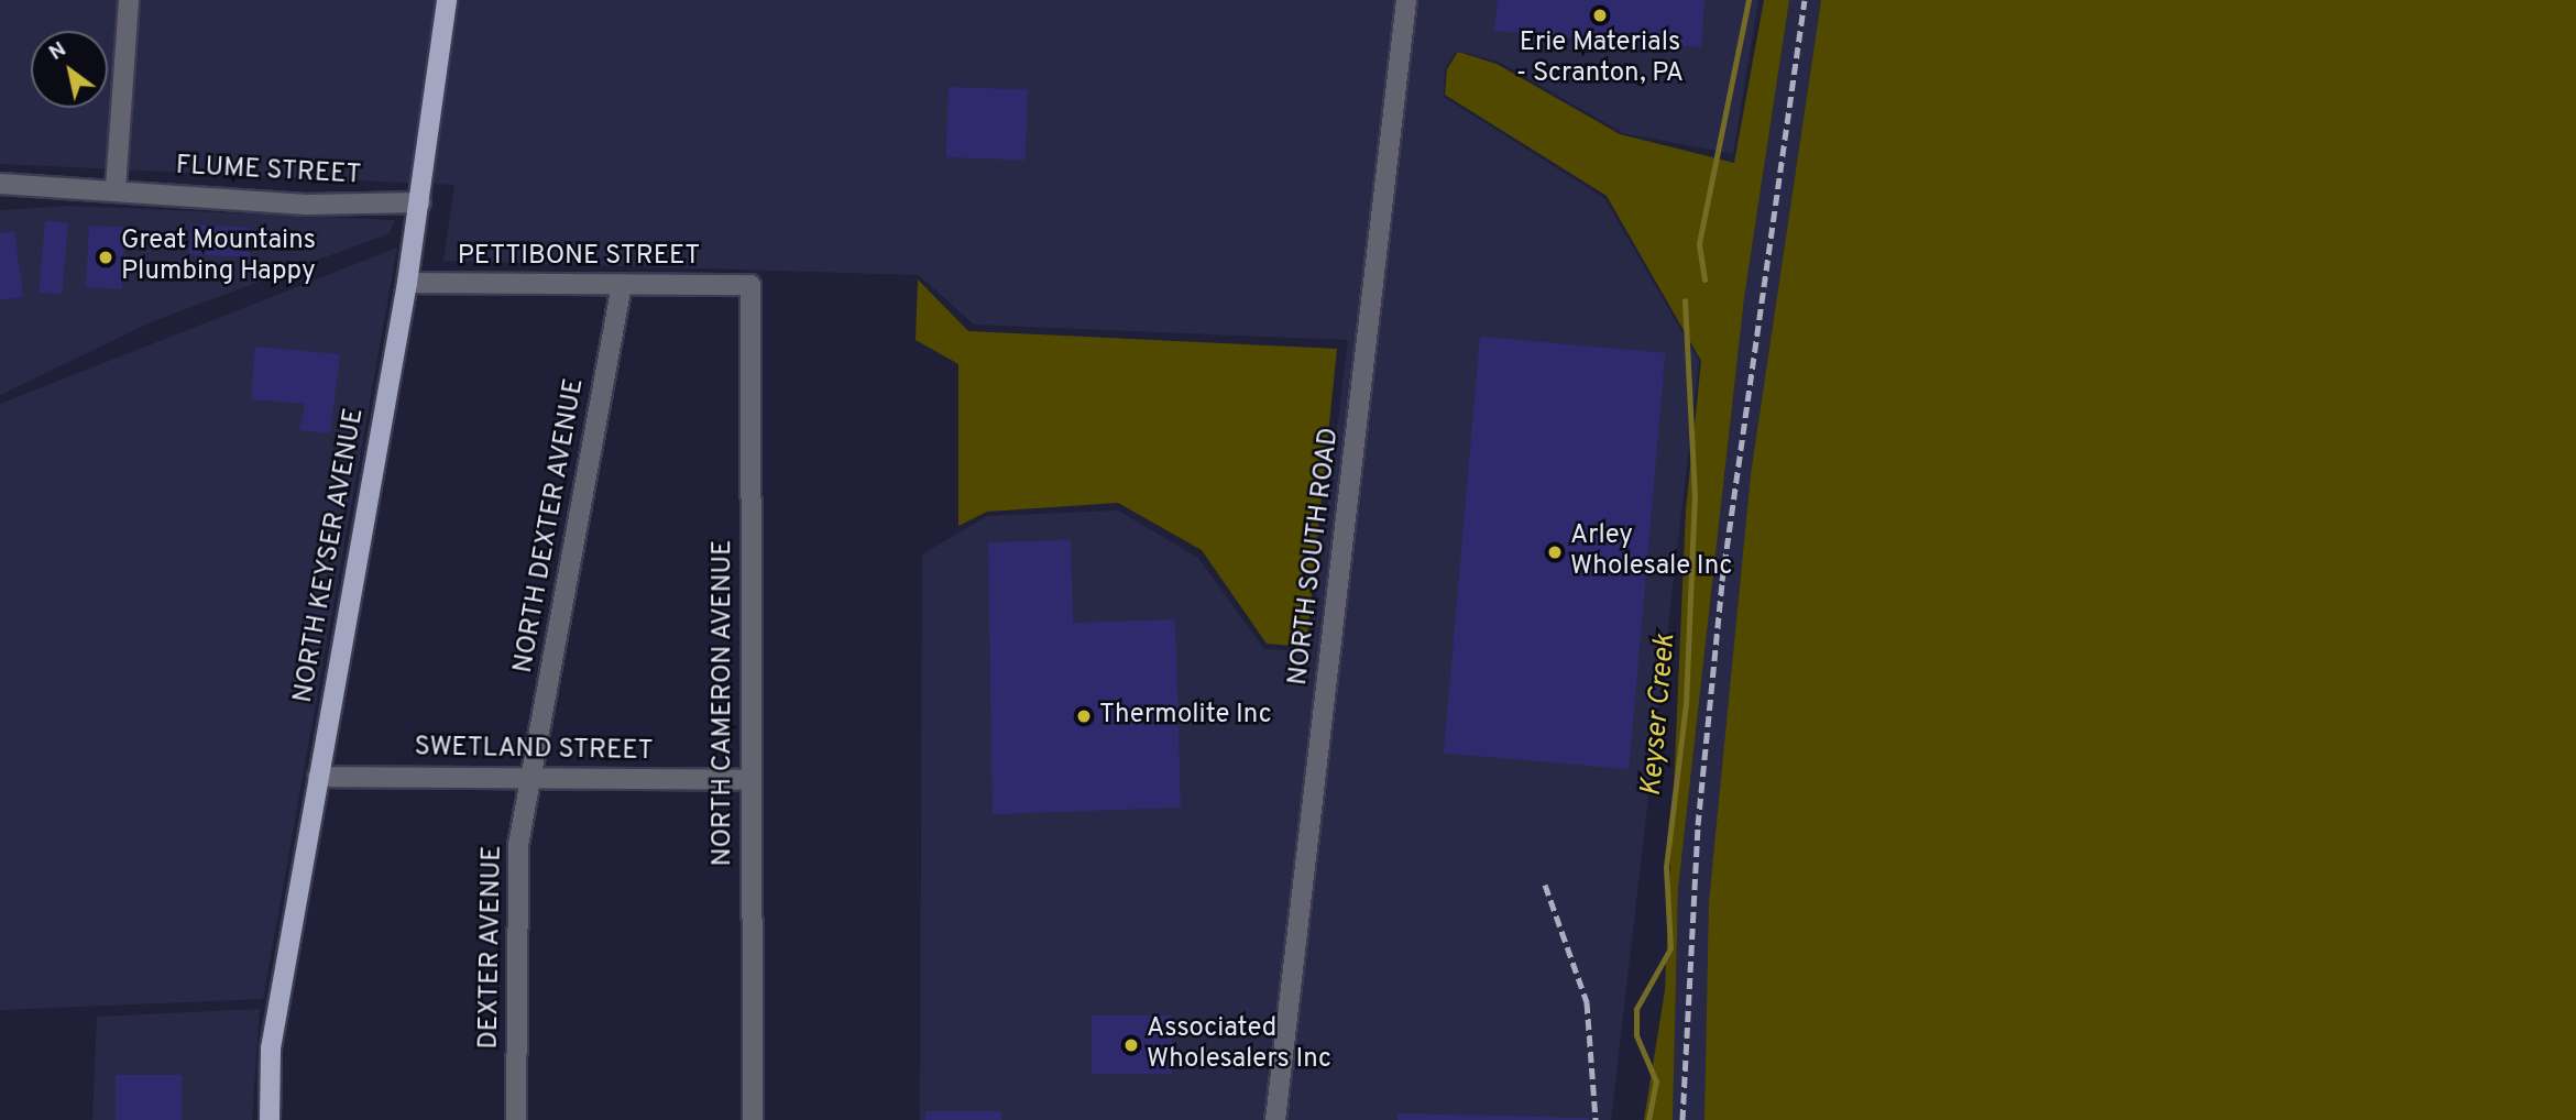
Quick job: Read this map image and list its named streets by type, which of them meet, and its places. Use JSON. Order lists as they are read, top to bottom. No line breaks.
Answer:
{"streets":{"main road":["NORTH KEYSER AVENUE"],"street":["FLUME STREET","PETTIBONE STREET","NORTH DEXTER AVENUE","NORTH SOUTH ROAD","NORTH CAMERON AVENUE","SWETLAND STREET","DEXTER AVENUE"]},"crossings":[["FLUME STREET","NORTH KEYSER AVENUE"],["PETTIBONE STREET","NORTH DEXTER AVENUE"],["PETTIBONE STREET","NORTH KEYSER AVENUE"],["PETTIBONE STREET","NORTH CAMERON AVENUE"],["NORTH DEXTER AVENUE","SWETLAND STREET"],["NORTH DEXTER AVENUE","DEXTER AVENUE"],["NORTH KEYSER AVENUE","SWETLAND STREET"],["NORTH CAMERON AVENUE","SWETLAND STREET"],["SWETLAND STREET","DEXTER AVENUE"]],"water":["Keyser Creek"],"places":["Erie Materials - Scranton, PA","Great Mountains Plumbing Happy","Arley Wholesale Inc","Thermolite Inc","Associated Wholesalers Inc"],"north":"top left"}
